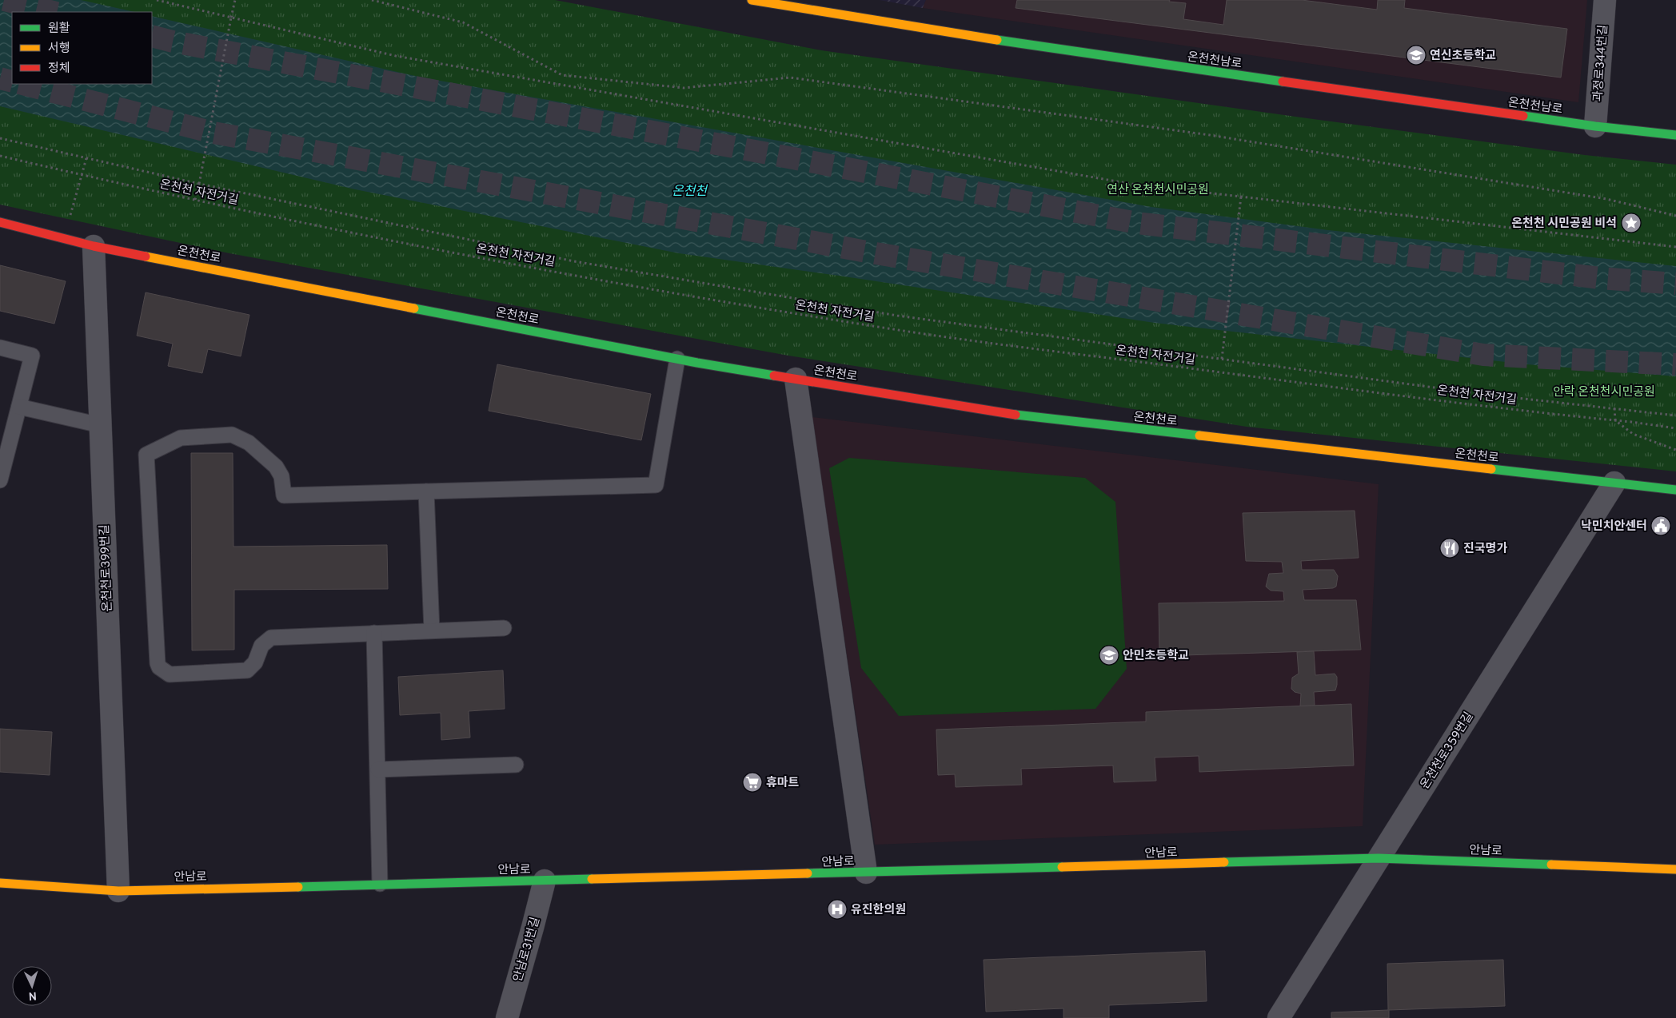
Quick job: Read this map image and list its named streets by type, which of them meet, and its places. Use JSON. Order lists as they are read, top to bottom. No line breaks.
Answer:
{"streets":{"street":["온천천남로","과정로344번길","온천천로","온천천로399번길","온천천로359번길","안남로","안남로31번길"],"path":["온천천 자전거길"]},"crossings":[["온천천남로","과정로344번길"],["온천천로","온천천로399번길"],["온천천로","온천천로359번길"],["온천천로399번길","안남로"],["온천천로359번길","안남로"],["안남로","안남로31번길"]],"water":["온천천"],"parks":["연산 온천천시민공원","안락 온천천시민공원"],"places":{"school or university":["연신초등학교","안민초등학교"],"place":["온천천 시민공원 비석"],"public building":["낙민치안센터"],"restaurant":["진국명가"],"supermarket":["휴마트"],"hospital":["유진한의원"]},"legend":["원활","서행","정체"],"north":"bottom"}
